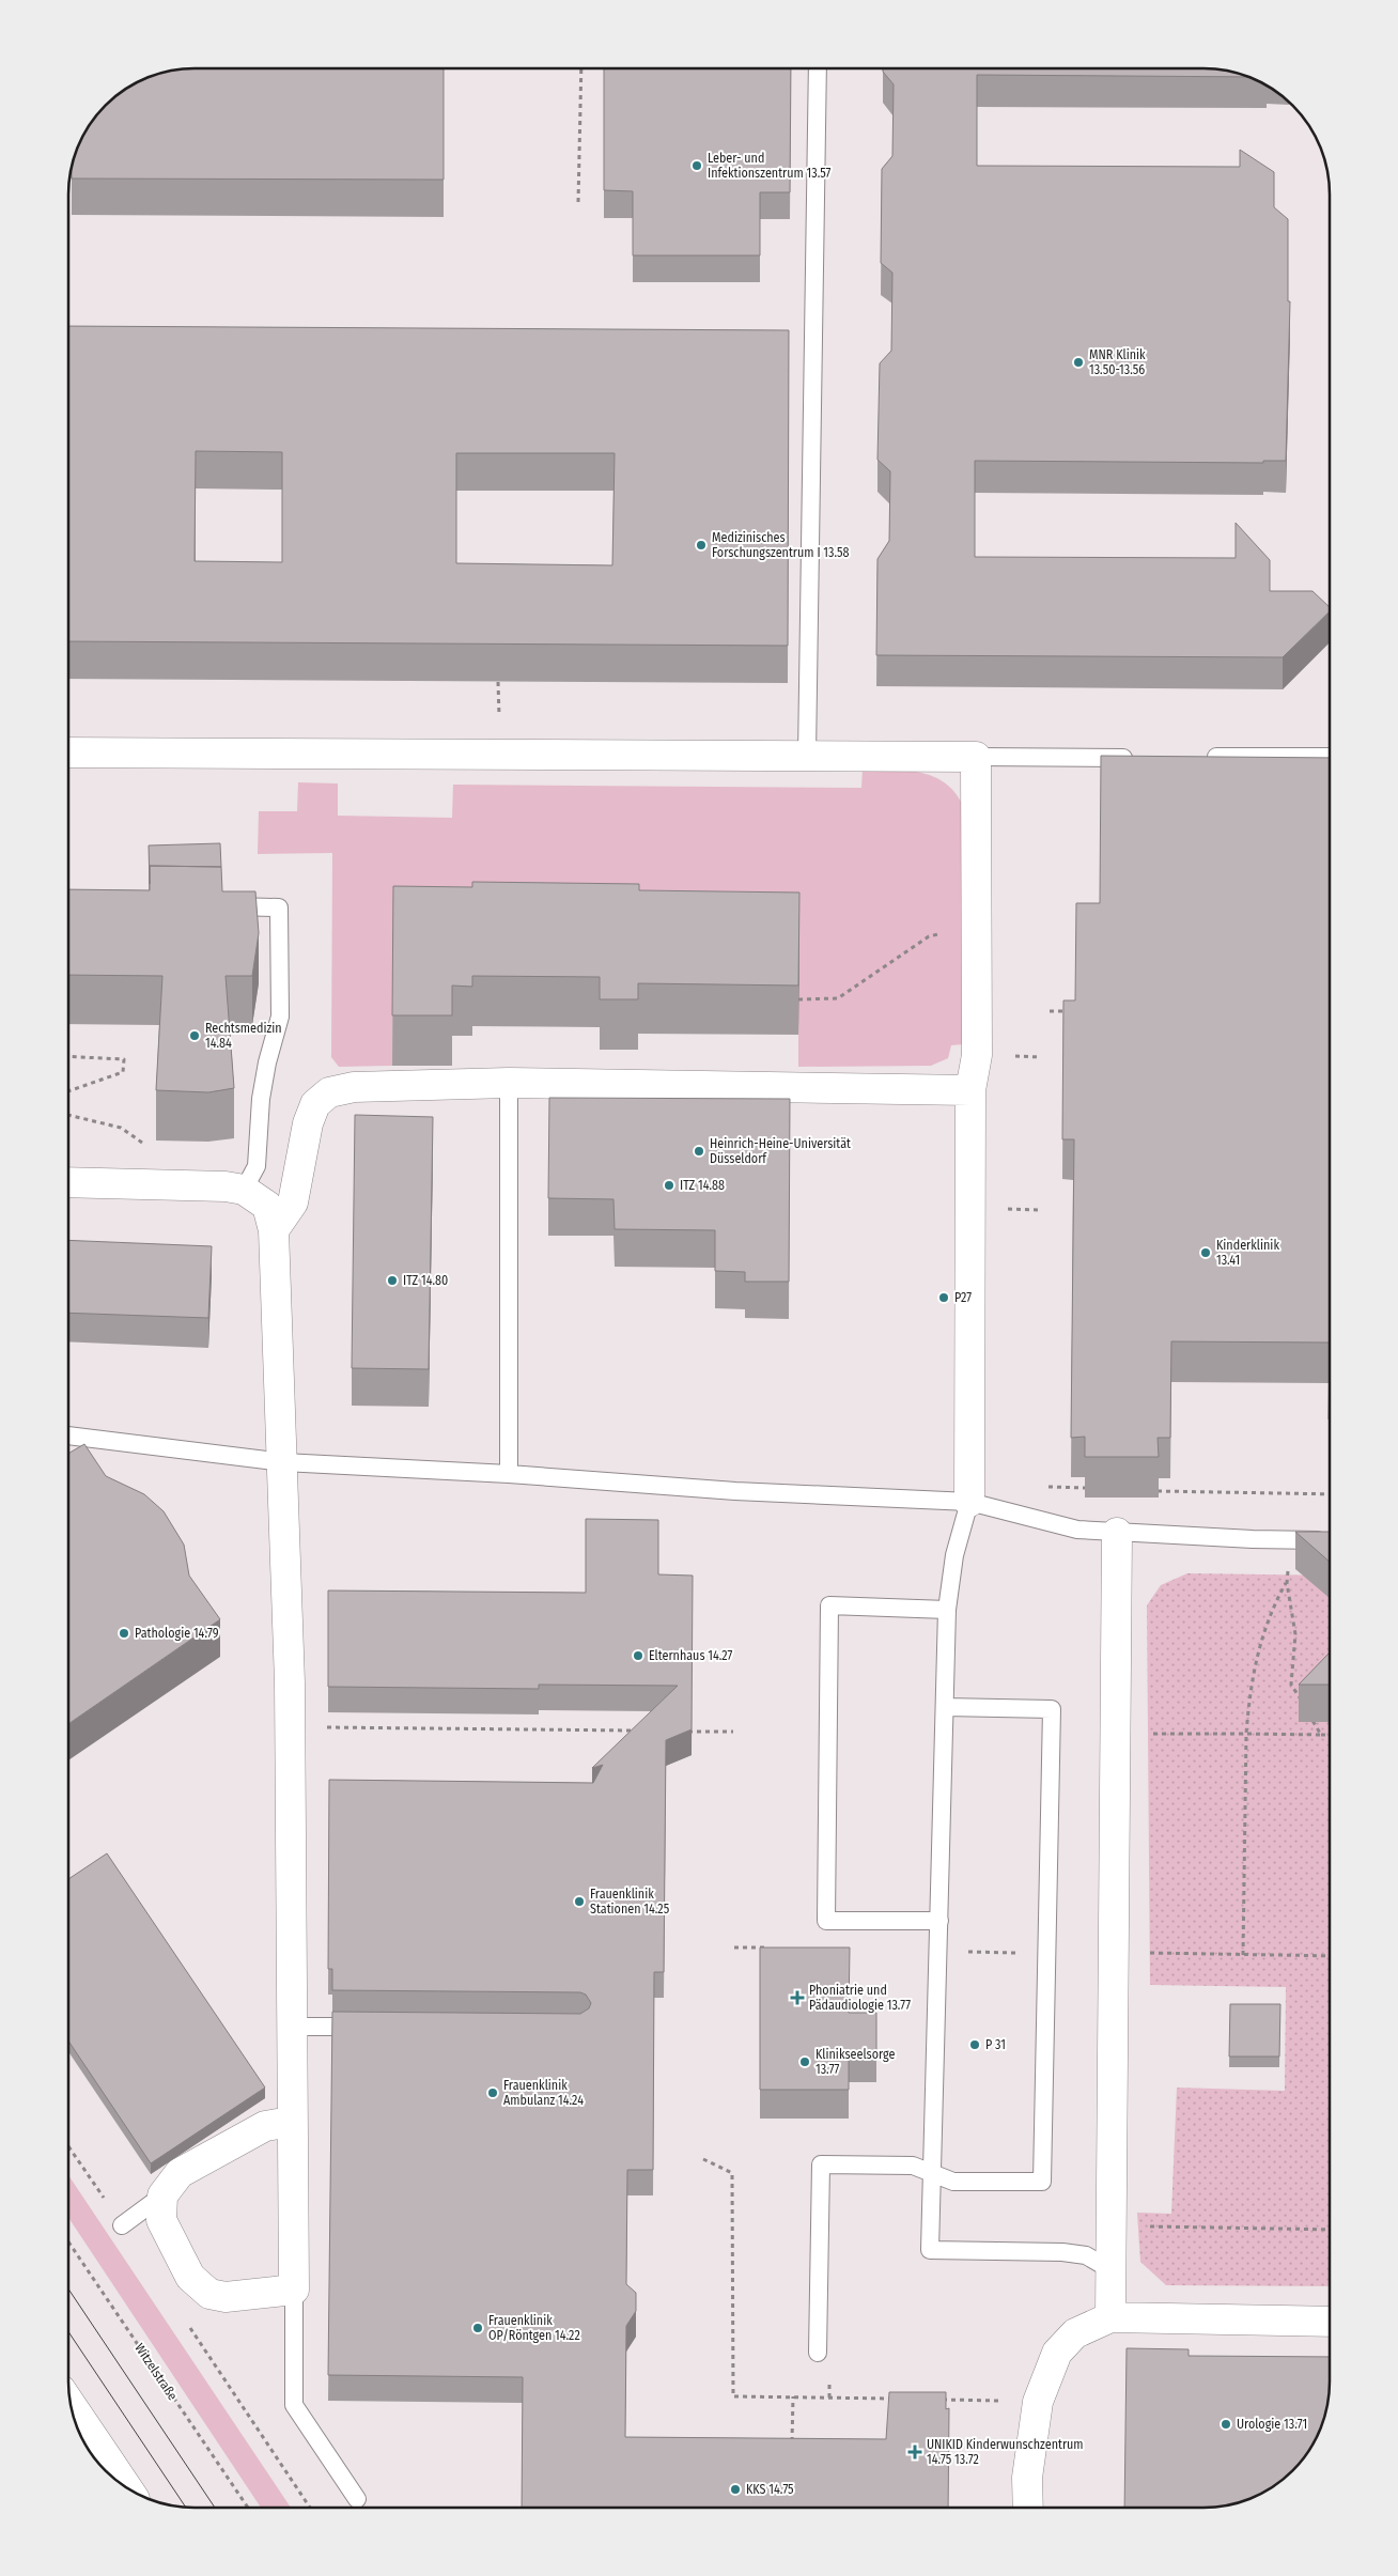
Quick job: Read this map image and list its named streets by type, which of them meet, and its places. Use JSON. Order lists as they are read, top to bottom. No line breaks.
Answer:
{"streets":{"path":["Witzelstraße"]},"places":{"other":["Leber- und Infektionszentrum 13.57","MNR Klinik 13.50-13.56","Medizinisches Forschungszentrum I 13.58","Rechtsmedizin 14.84","Heinrich-Heine-Universität Düsseldorf","ITZ 14.88","Kinderklinik 13.41","ITZ 14.80","P27","Pathologie 14.79","Elternhaus 14.27","Frauenklinik Stationen 14.25","P 31","Klinikseelsorge 13.77","Frauenklinik Ambulanz 14.24","Frauenklinik OP/Röntgen 14.22","Urologie 13.71","KKS 14.75"],"health":["Phoniatrie und Pädaudiologie 13.77","UNIKID Kinderwunschzentrum 14.75 13.72"]}}
